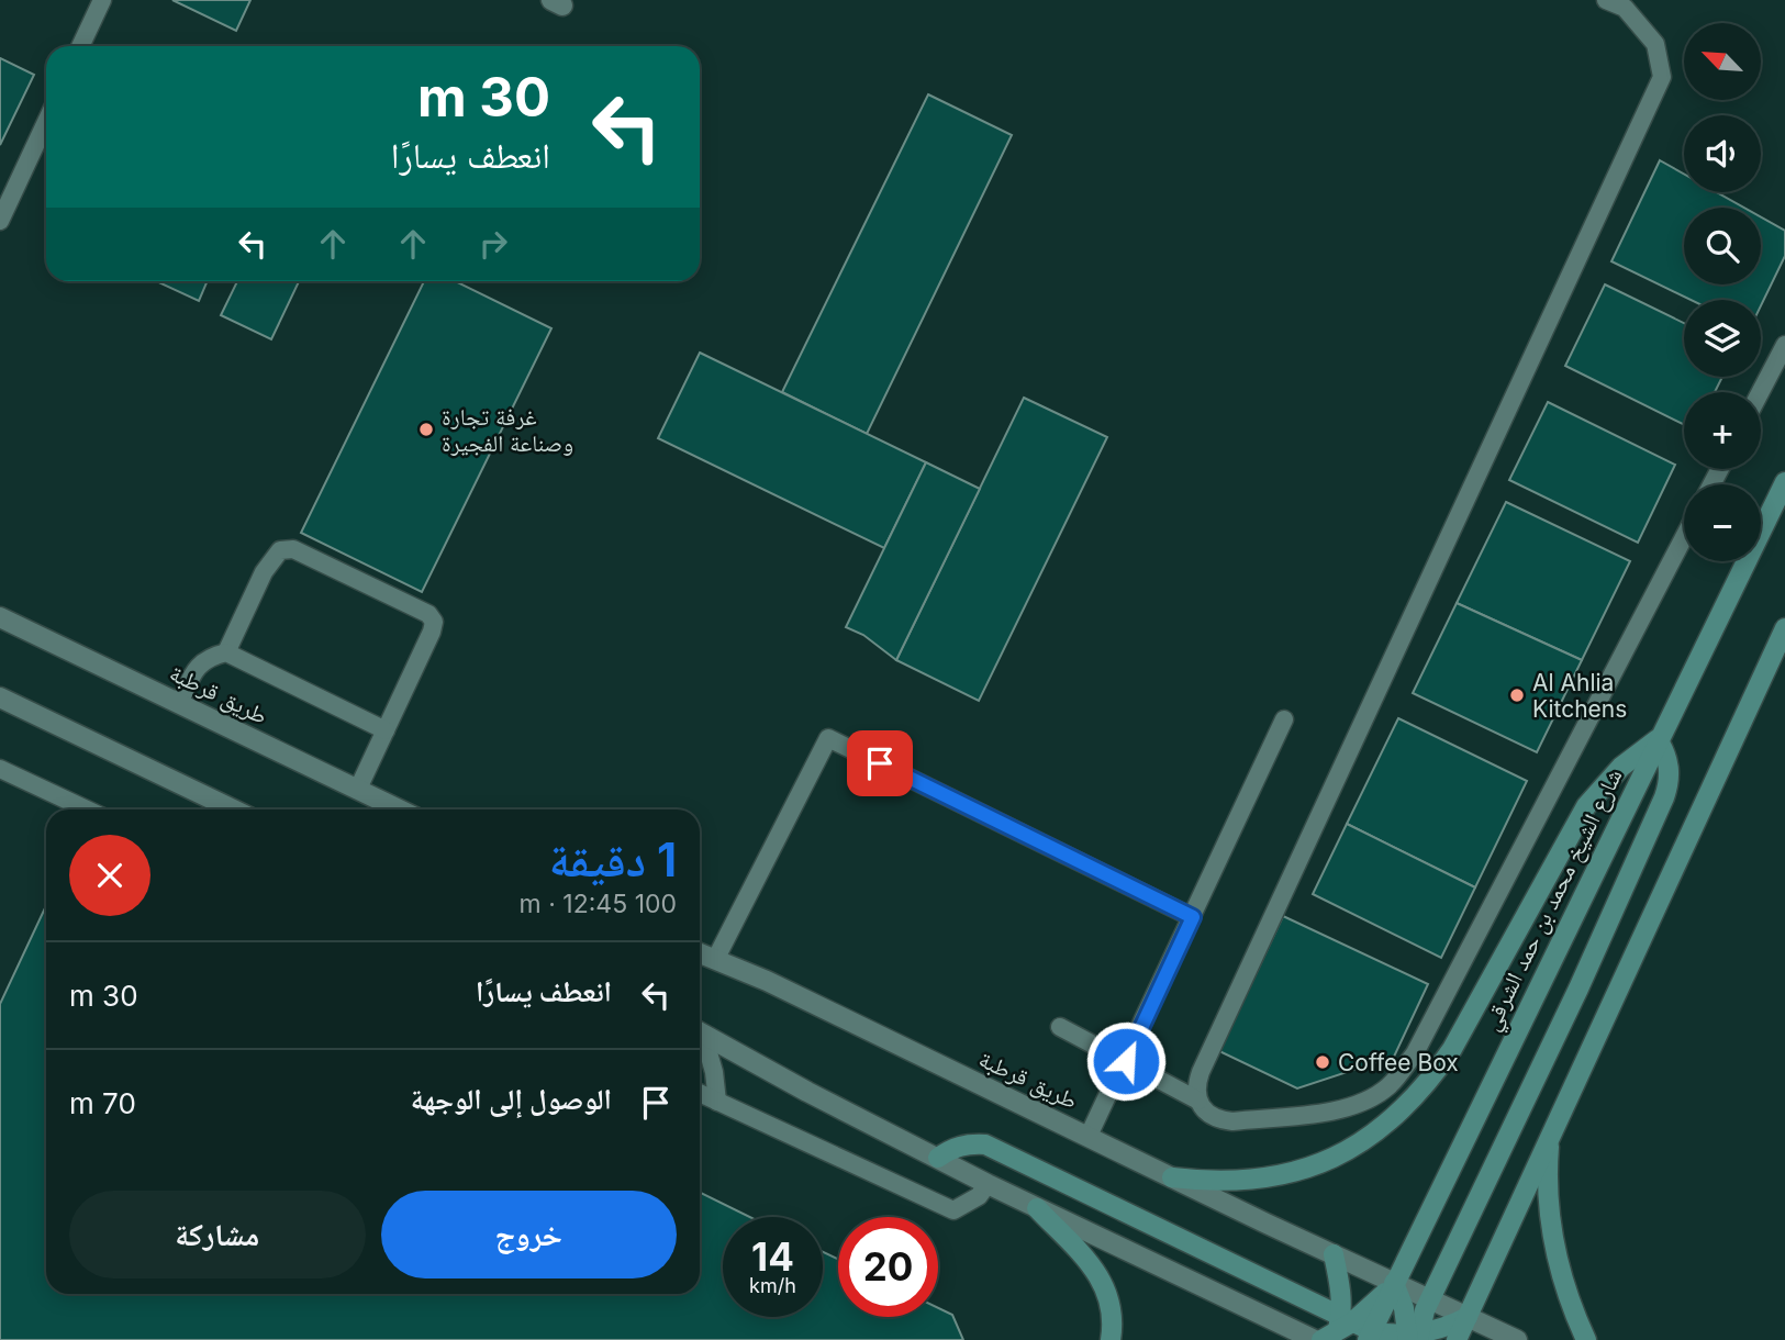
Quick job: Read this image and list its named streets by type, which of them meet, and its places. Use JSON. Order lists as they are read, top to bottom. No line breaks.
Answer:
{"streets":{"main road":["شارع الشيخ محمد بن حمد الشرقي"],"street":["طريق قرطبة"]},"crossings":[["طريق قرطبة","شارع الشيخ محمد بن حمد الشرقي"]],"places":["غرفة تجارة وصناعة الفجيرة","Al Ahlia Kitchens","Coffee Box"],"north":"top left","page":{"map_buttons":["+","−"],"turn":["30 m","انعطف يسارًا"],"heading":["1 دقيقة","100 m · 12:45"],"list":[{"name":"انعطف يسارًا","value":"30 m"},{"name":"الوصول إلى الوجهة","value":"70 m"}],"buttons":["خروج","مشاركة"],"speed":"14 km/h","limit":"20"}}
